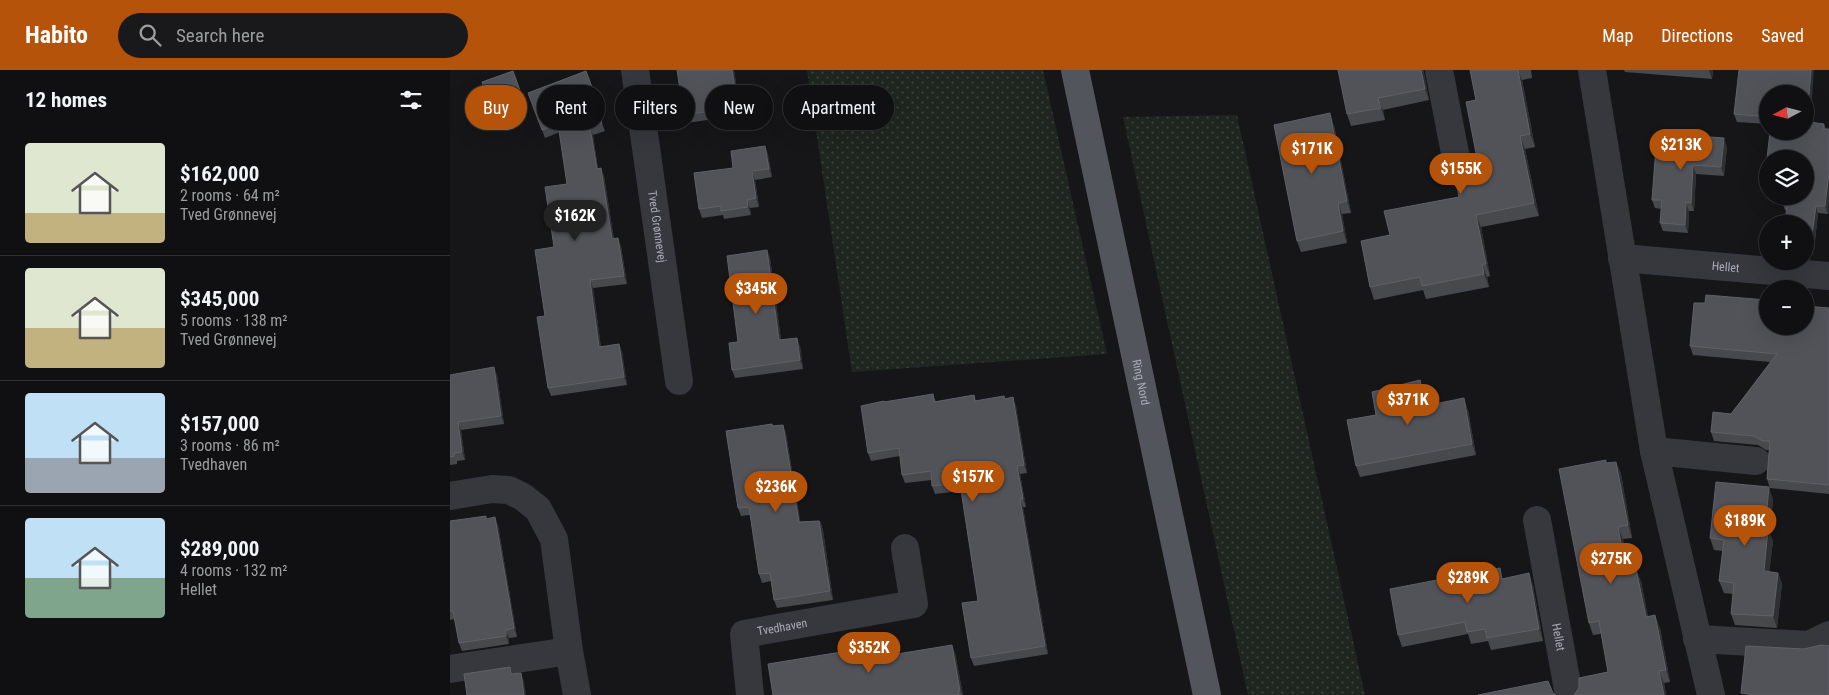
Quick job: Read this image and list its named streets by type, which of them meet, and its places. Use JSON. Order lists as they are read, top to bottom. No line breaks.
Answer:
{"streets":{"main road":["Ring Nord"],"street":["Tved Grønnevej","Hellet","Tvedhaven"]},"north":"left","page":{"header":"Habito","search":"Search here","nav":["Map","Directions","Saved"],"heading":"12 homes","map_buttons":["+","−"],"chip":["Buy","Rent","Filters","New","Apartment"],"price":["$213K","$171K","$155K","$162K","$345K","$371K","$157K","$236K","$189K","$275K","$289K","$352K"],"list":[{"name":"$162,000","note":"2 rooms · 64 m² · Tved Grønnevej"},{"name":"$345,000","note":"5 rooms · 138 m² · Tved Grønnevej"},{"name":"$157,000","note":"3 rooms · 86 m² · Tvedhaven"},{"name":"$289,000","note":"4 rooms · 132 m² · Hellet"}]}}
